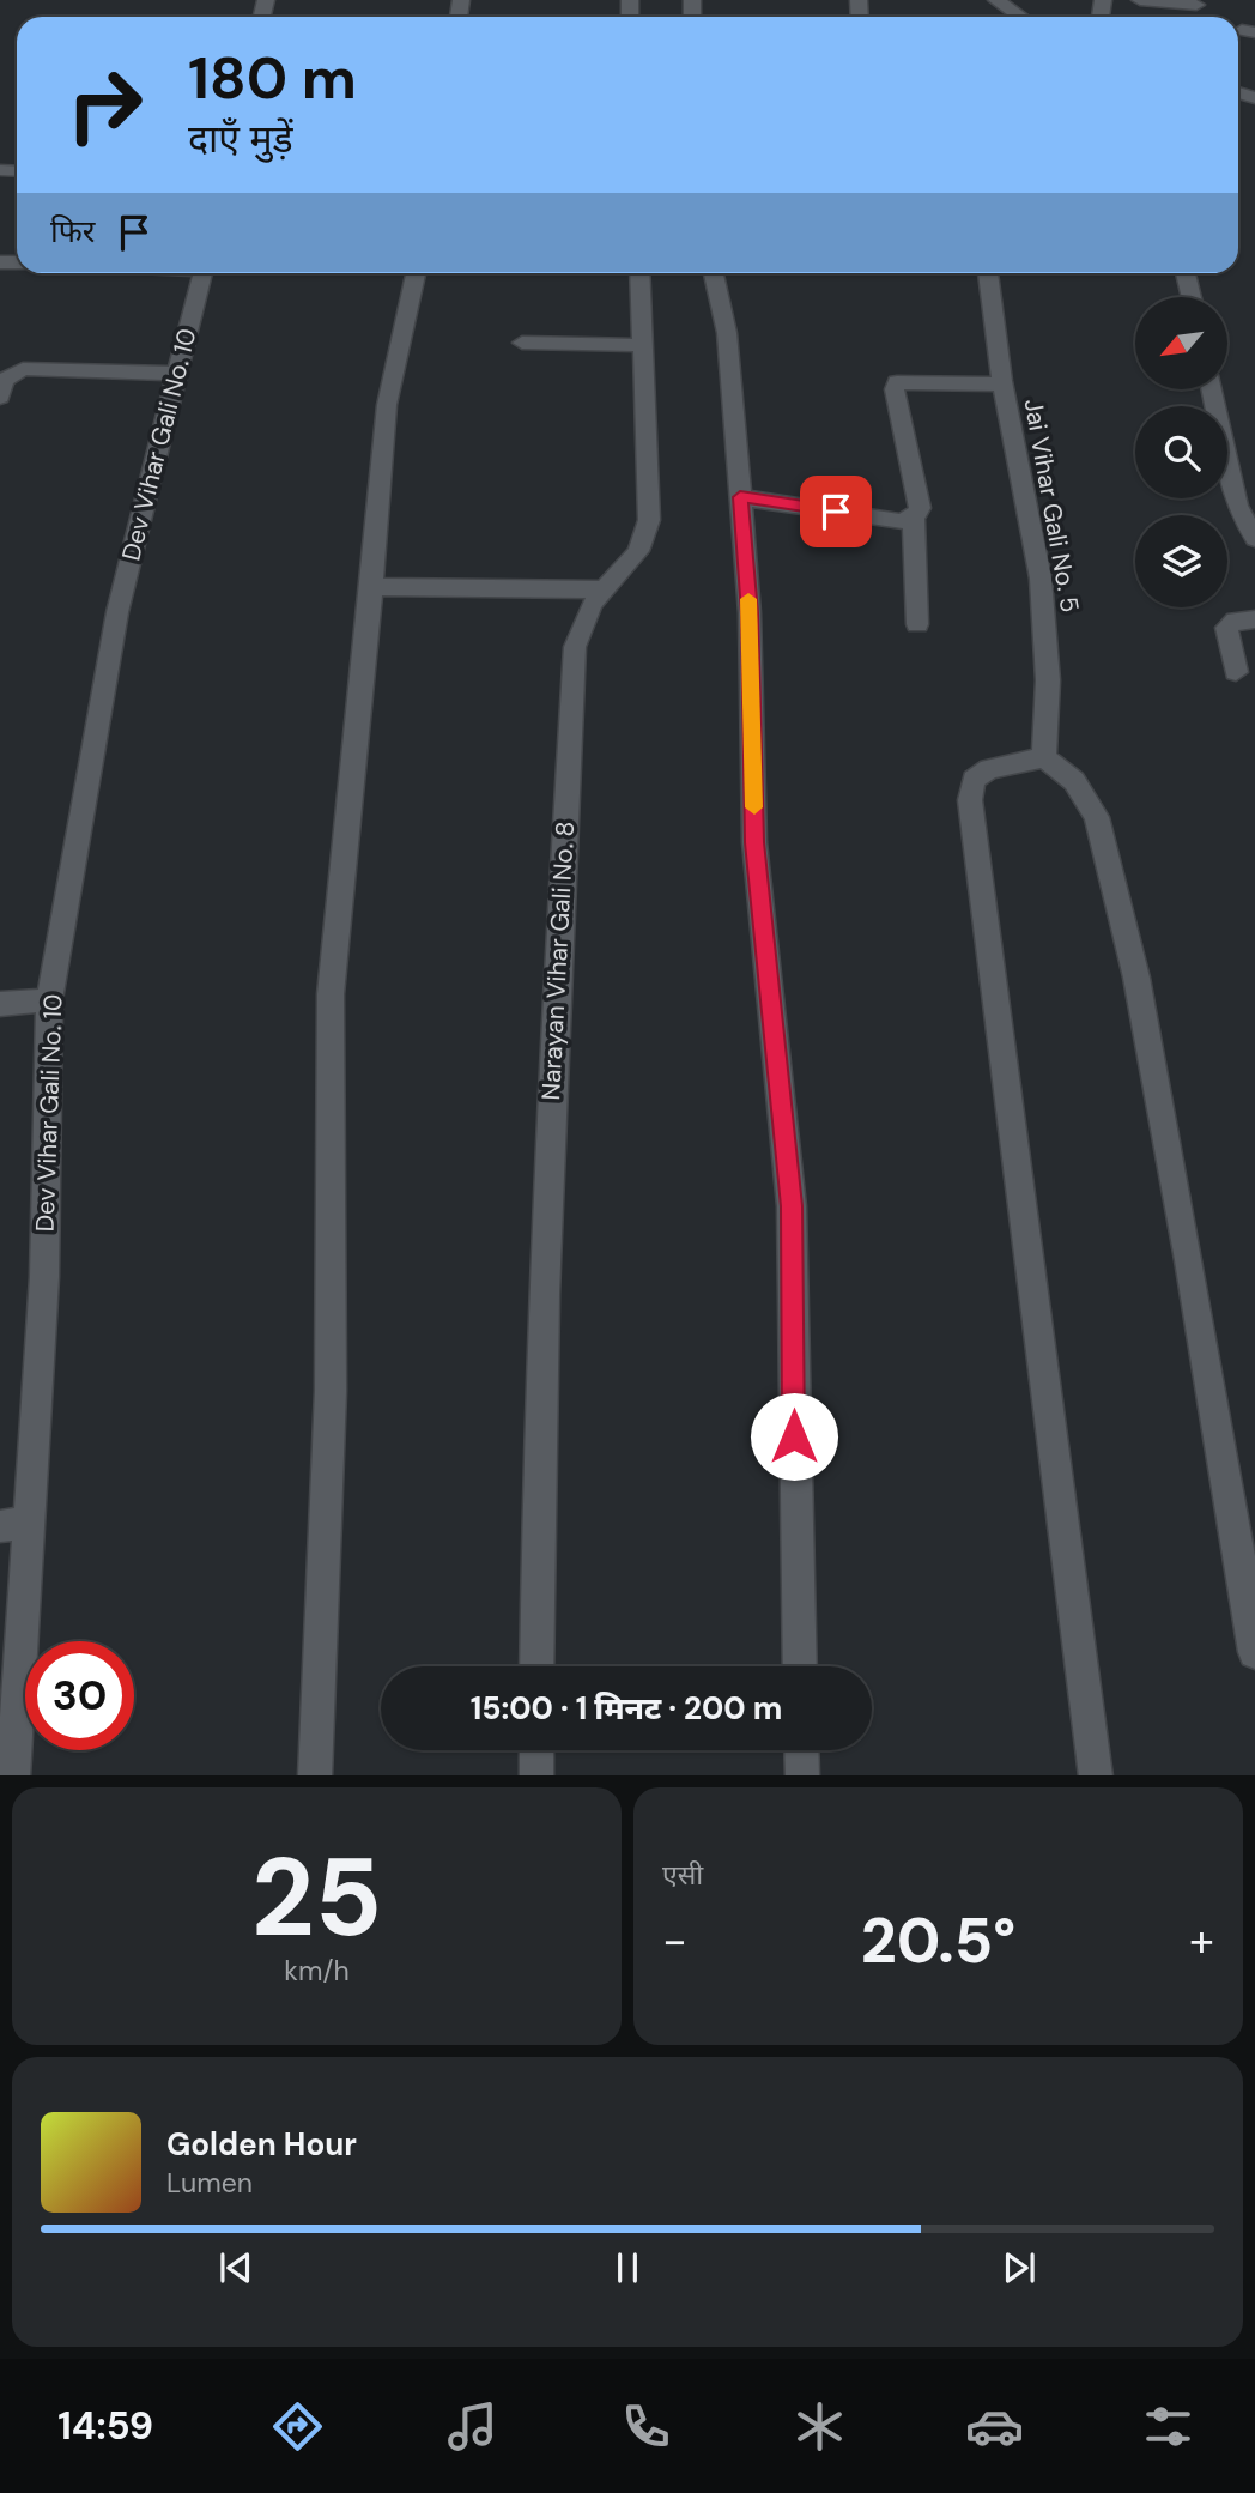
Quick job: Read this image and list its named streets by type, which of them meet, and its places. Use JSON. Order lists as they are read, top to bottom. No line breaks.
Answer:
{"streets":{"street":["Dev Vihar Gali No. 10","Jai Vihar Gali No. 5","Narayan Vihar Gali No. 8"]},"north":"bottom left","page":{"turn":["180 m","दाएँ मुड़ें"],"then":"फिर","limit":"30","trip":"15:00 · 1 मिनट · 200 m","tile":[["25","km/h"],"एसी"],"heat":["−","20.5°","+"],"song":["Golden Hour","Lumen"],"tabs":"14:59"}}
